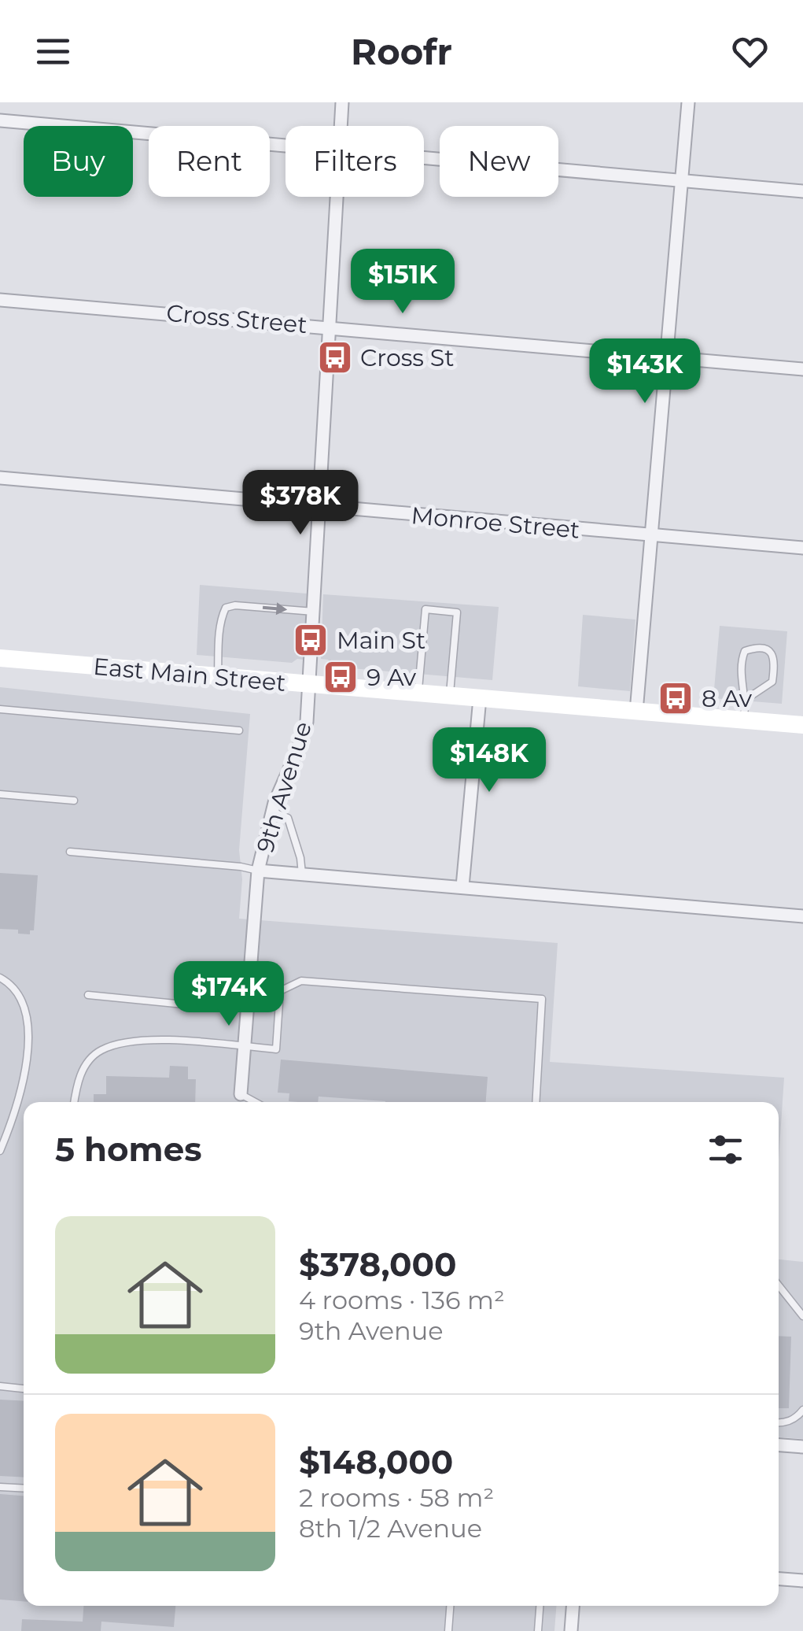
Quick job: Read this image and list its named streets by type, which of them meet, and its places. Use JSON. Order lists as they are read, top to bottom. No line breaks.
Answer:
{"streets":{"main road":["East Main Street"],"street":["Cross Street","Monroe Street","9th Avenue"]},"crossings":[["Cross Street","9th Avenue"],["Monroe Street","9th Avenue"],["East Main Street","9th Avenue"]],"places":{"bus stop":["Cross St","Main St","9 Av","8 Av"]},"page":{"header":"Roofr","chip":["Buy","Rent","Filters","New"],"price":["$151K","$143K","$378K","$148K","$174K"],"heading":"5 homes","list":[{"name":"$378,000","note":"4 rooms · 136 m² · 9th Avenue"},{"name":"$148,000","note":"2 rooms · 58 m² · 8th 1/2 Avenue"}]}}
